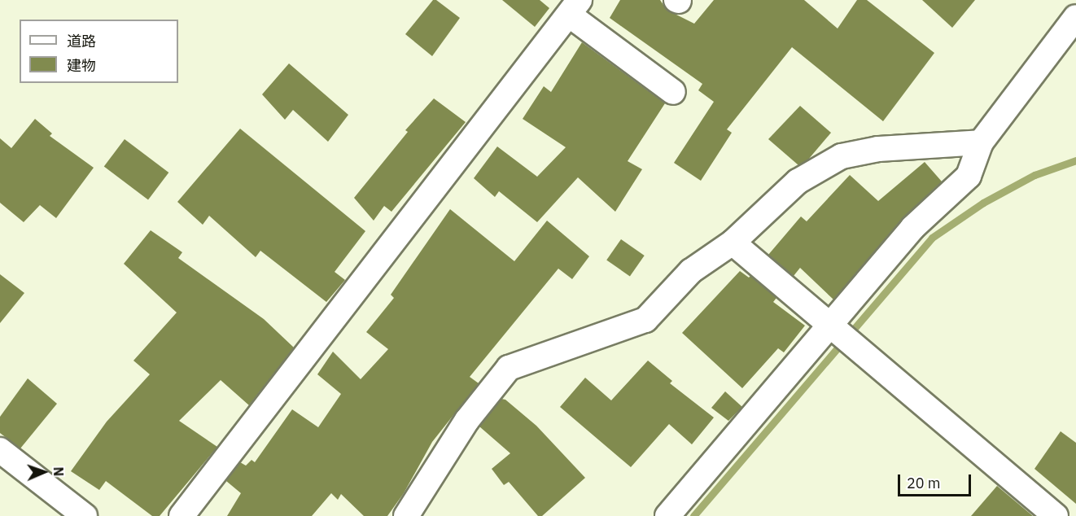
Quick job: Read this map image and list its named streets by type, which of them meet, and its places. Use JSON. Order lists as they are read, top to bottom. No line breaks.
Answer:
{"legend":["道路","建物"],"scale_bar":"20 m","north":"right"}
